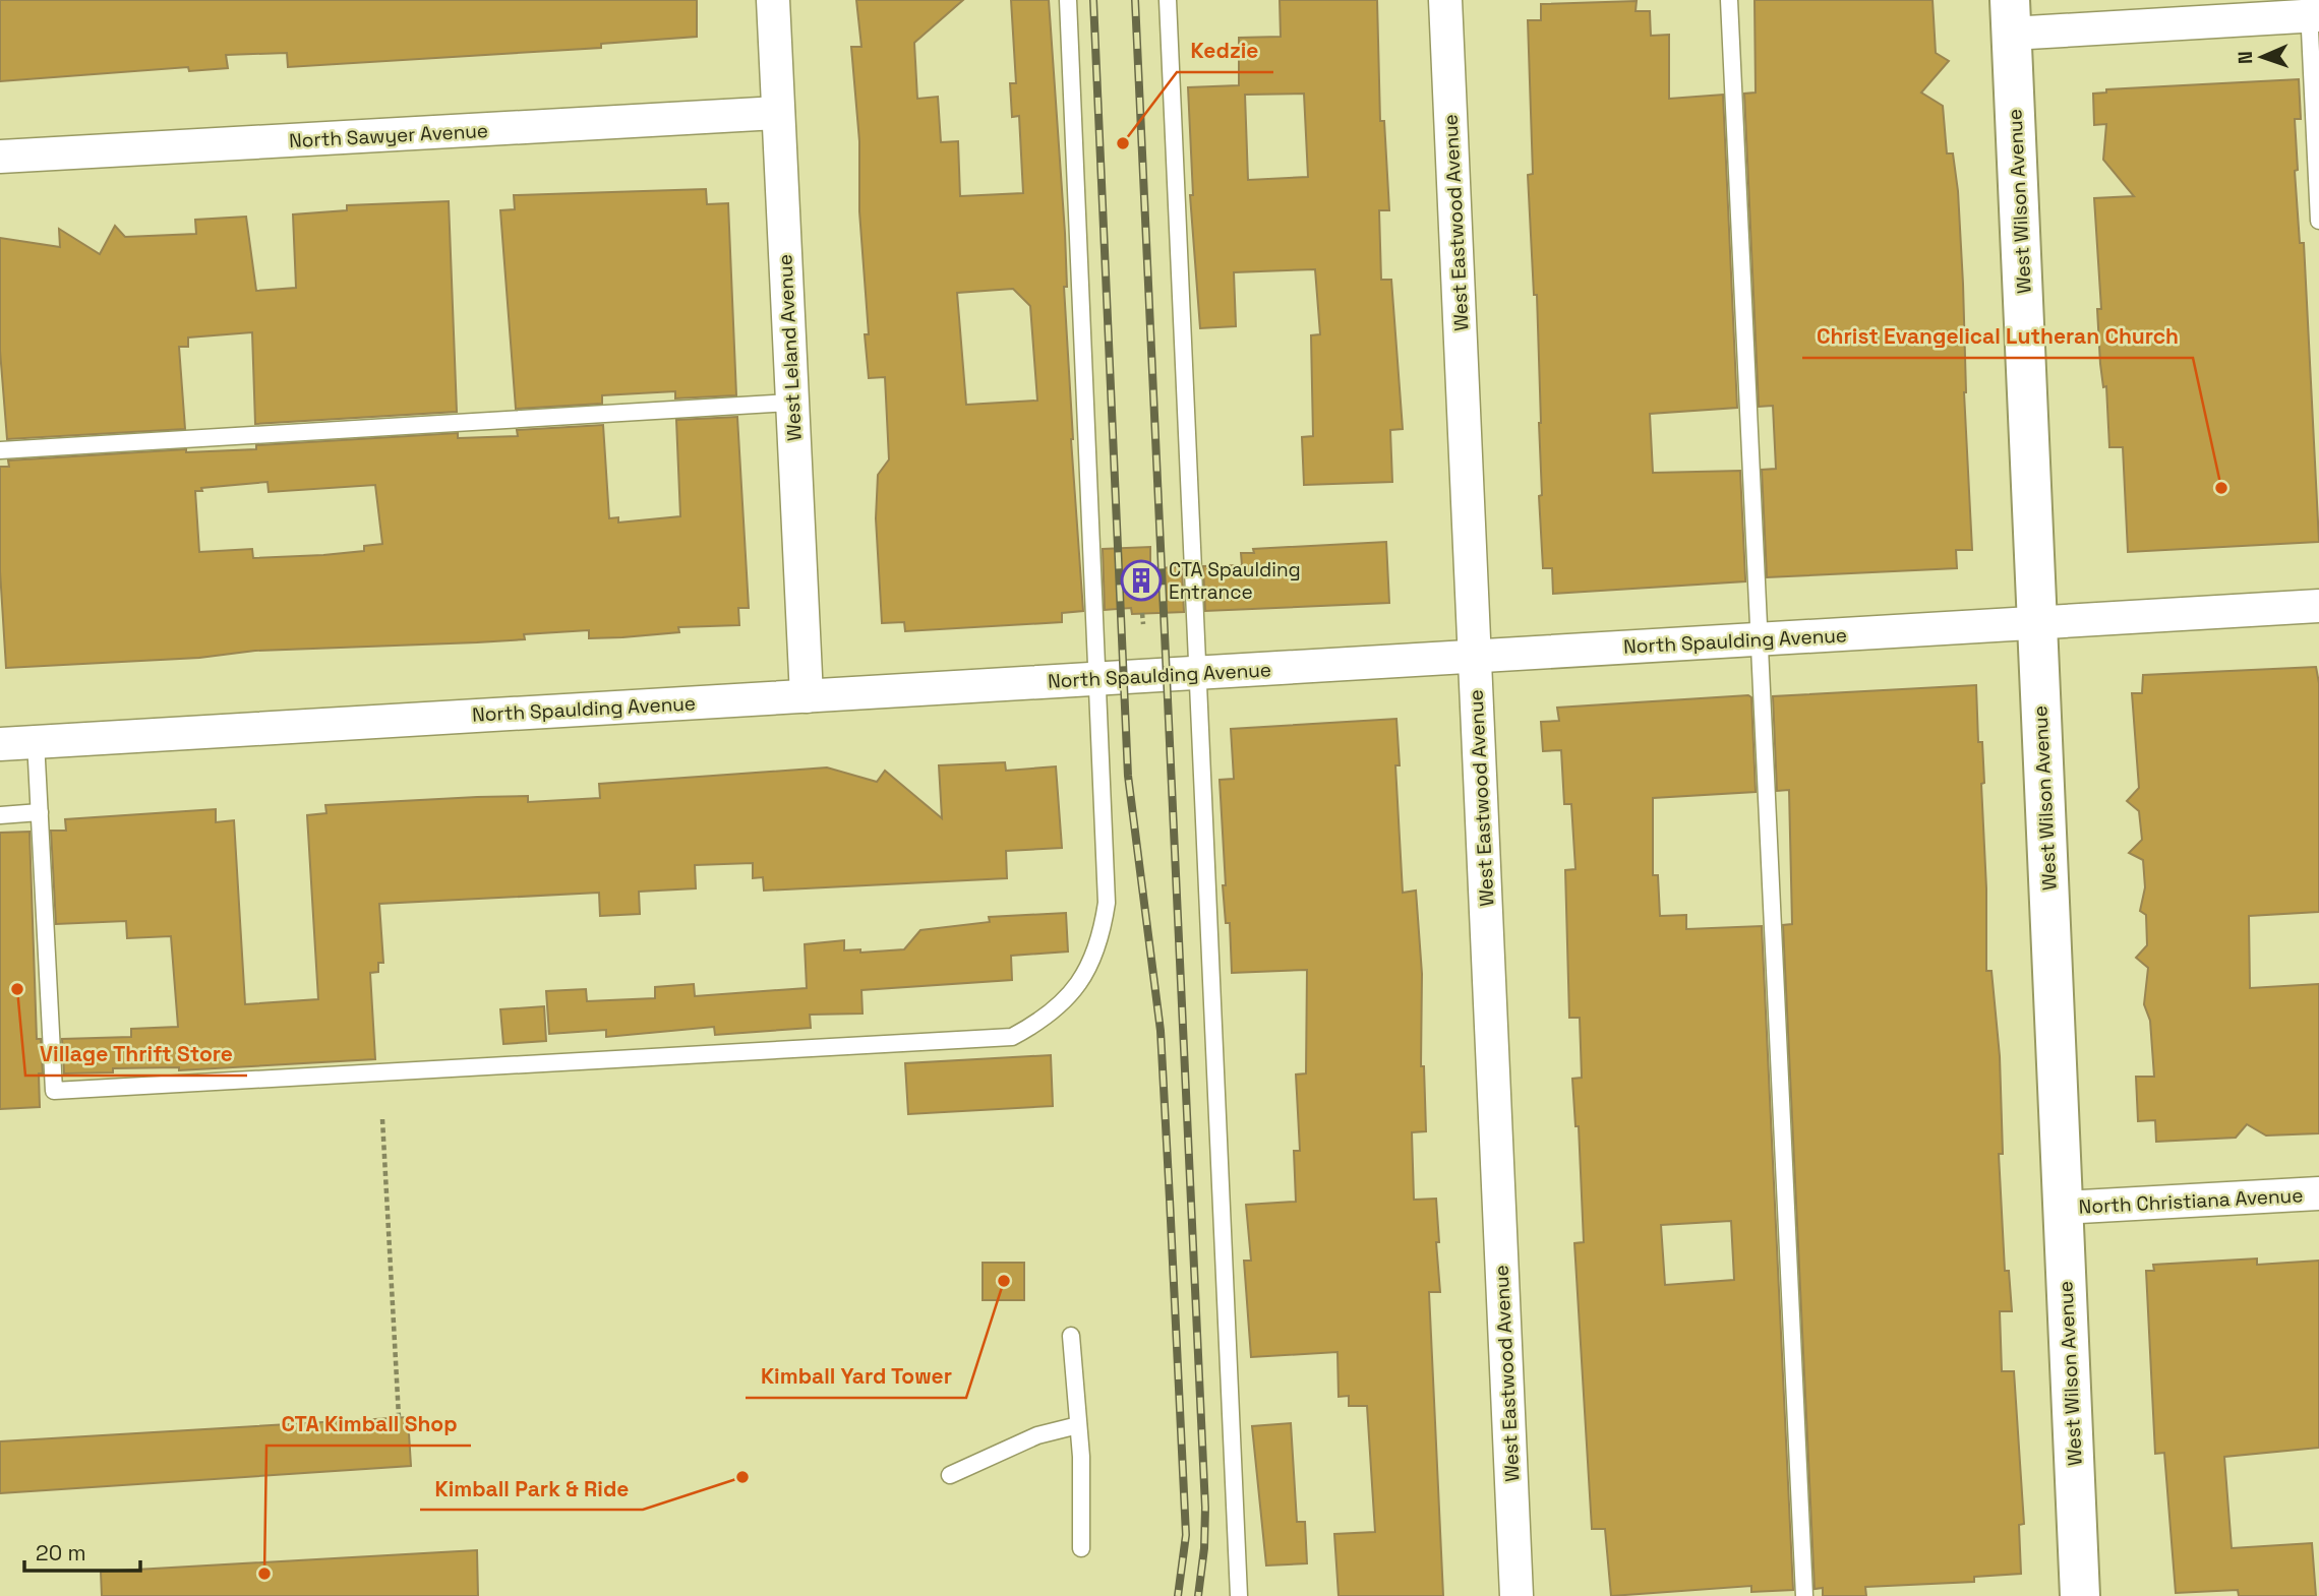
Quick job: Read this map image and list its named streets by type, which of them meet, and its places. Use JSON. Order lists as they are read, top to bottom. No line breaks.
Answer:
{"streets":{"street":["North Sawyer Avenue","West Wilson Avenue","West Eastwood Avenue","West Leland Avenue","North Spaulding Avenue","North Christiana Avenue"]},"crossings":[["North Sawyer Avenue","West Leland Avenue"],["West Wilson Avenue","North Spaulding Avenue"],["West Wilson Avenue","North Christiana Avenue"],["West Eastwood Avenue","North Spaulding Avenue"],["West Leland Avenue","North Spaulding Avenue"]],"places":{"other":["Kedzie","Christ Evangelical Lutheran Church","Village Thrift Store","Kimball Yard Tower","Kimball Park & Ride","CTA Kimball Shop"],"building":["CTA Spaulding Entrance"]},"scale_bar":"20 m","north":"left"}
